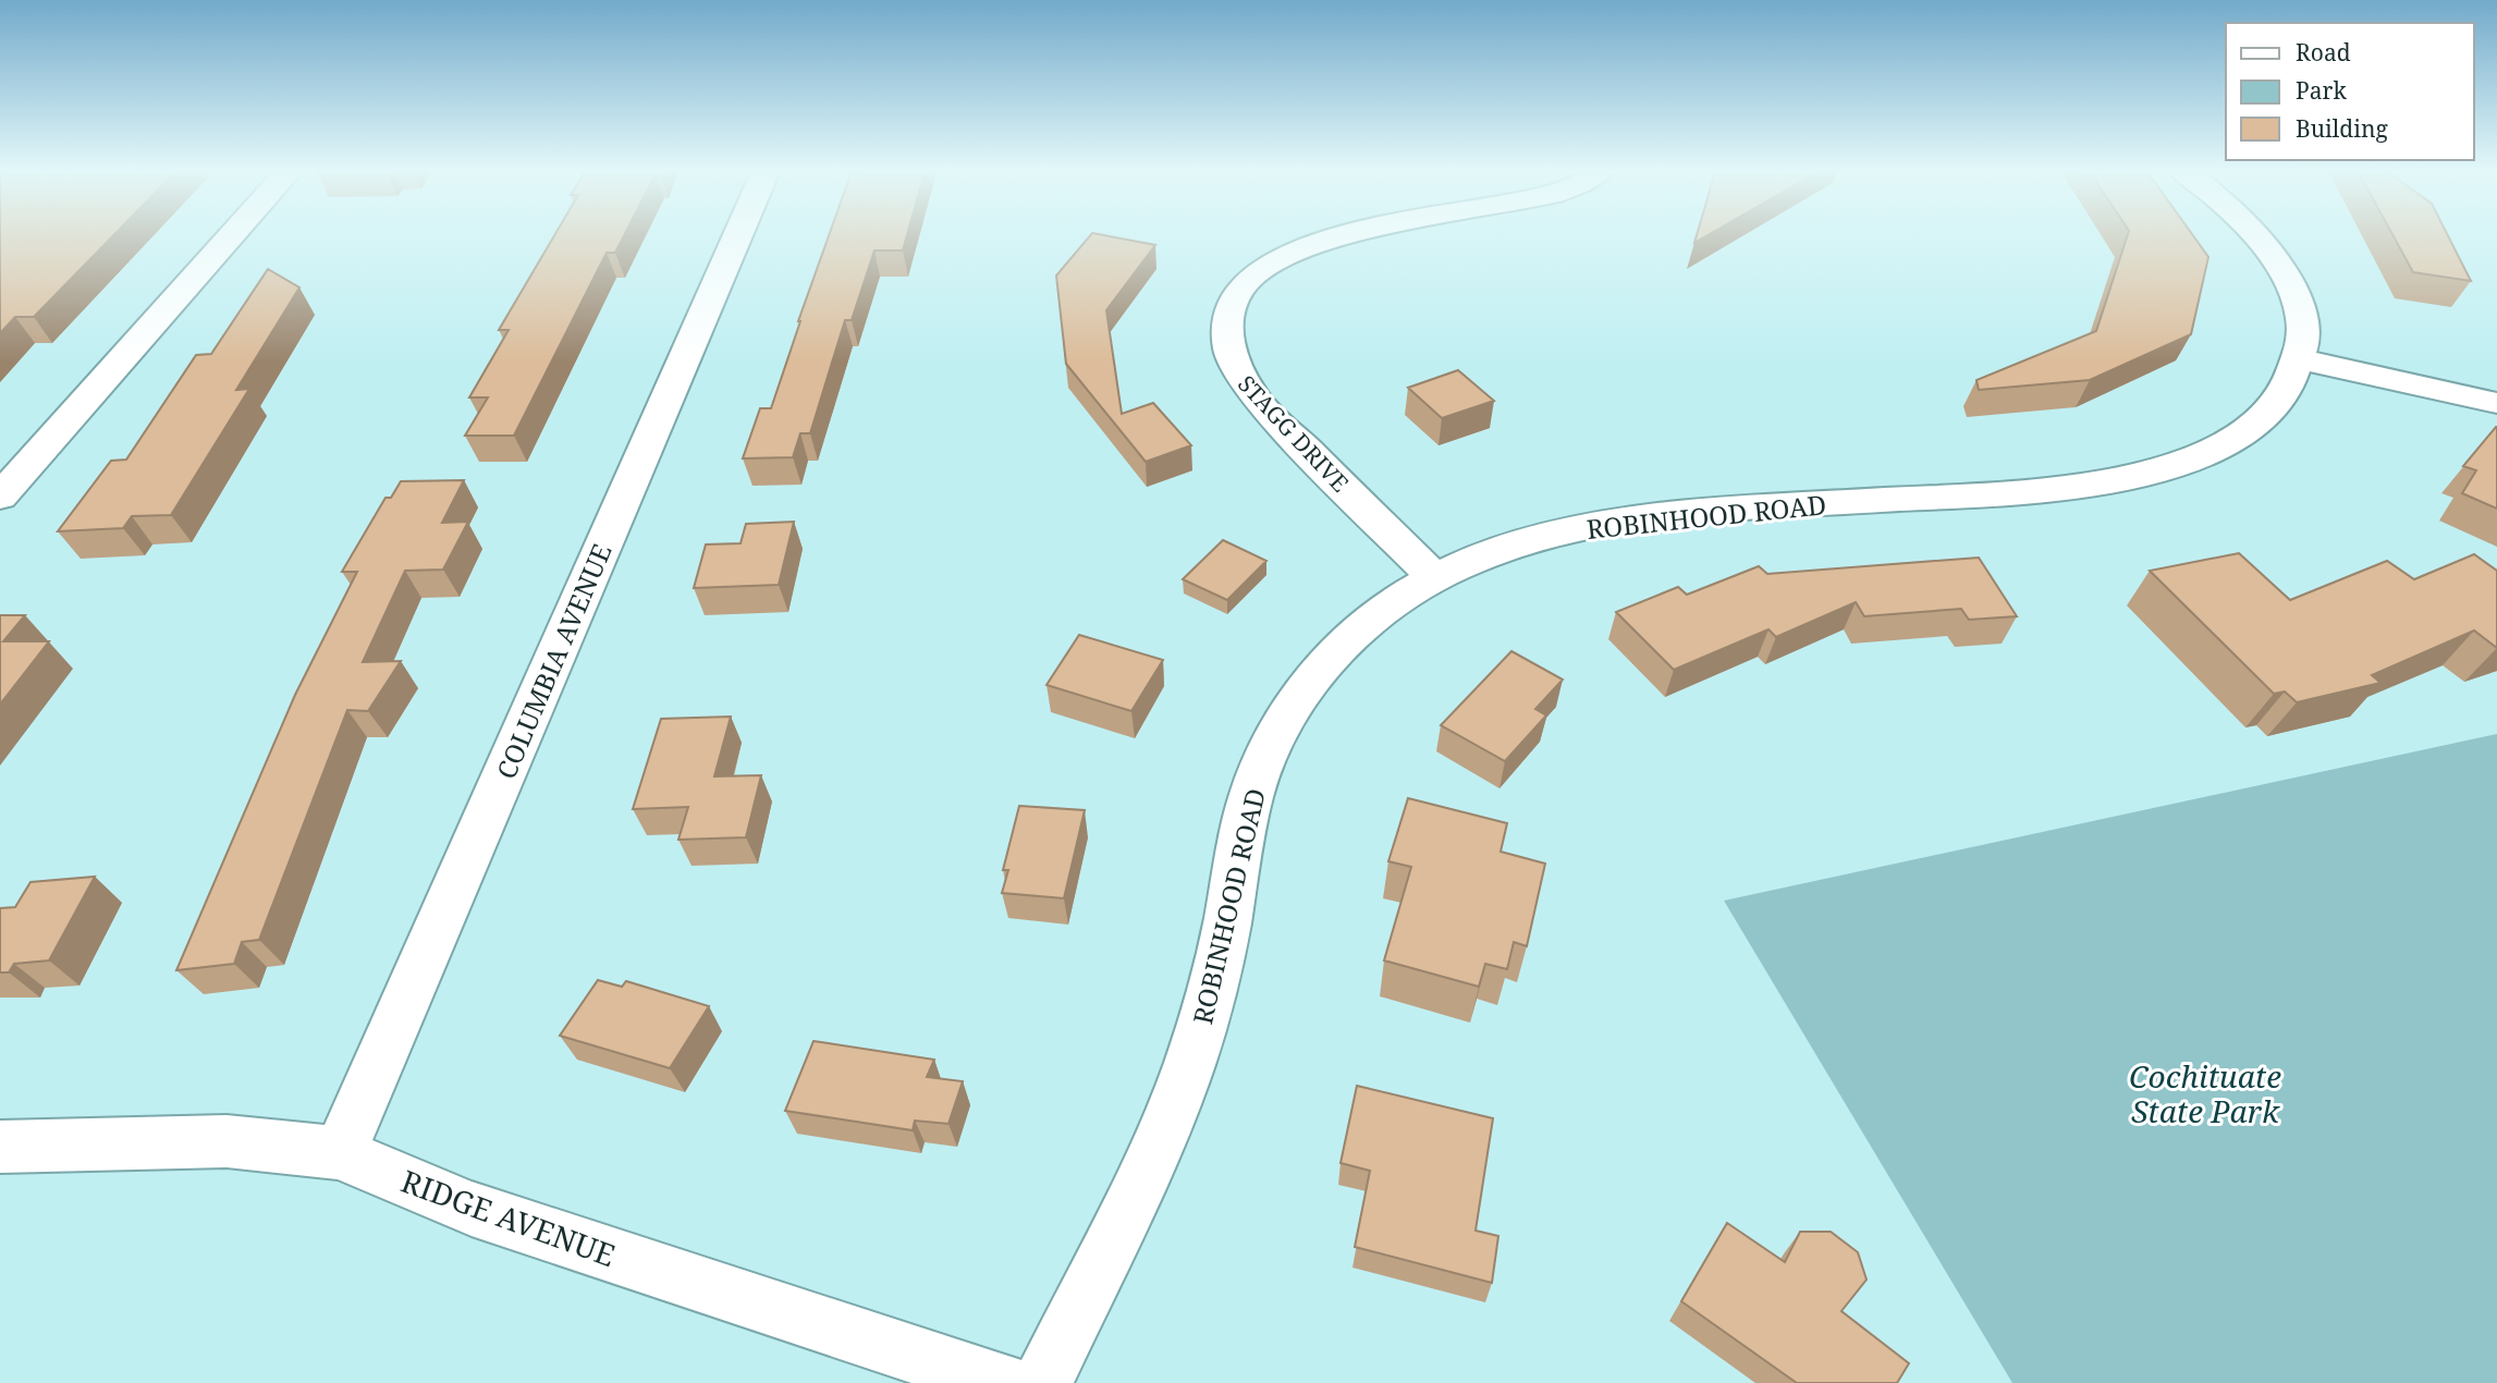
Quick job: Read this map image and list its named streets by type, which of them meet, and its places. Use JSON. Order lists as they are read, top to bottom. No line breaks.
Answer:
{"streets":{"street":["STAGG DRIVE","ROBINHOOD ROAD","COLUMBIA AVENUE","RIDGE AVENUE"]},"crossings":[["STAGG DRIVE","ROBINHOOD ROAD"],["COLUMBIA AVENUE","RIDGE AVENUE"]],"parks":["Cochituate State Park"],"legend":["Road","Park","Building"]}
